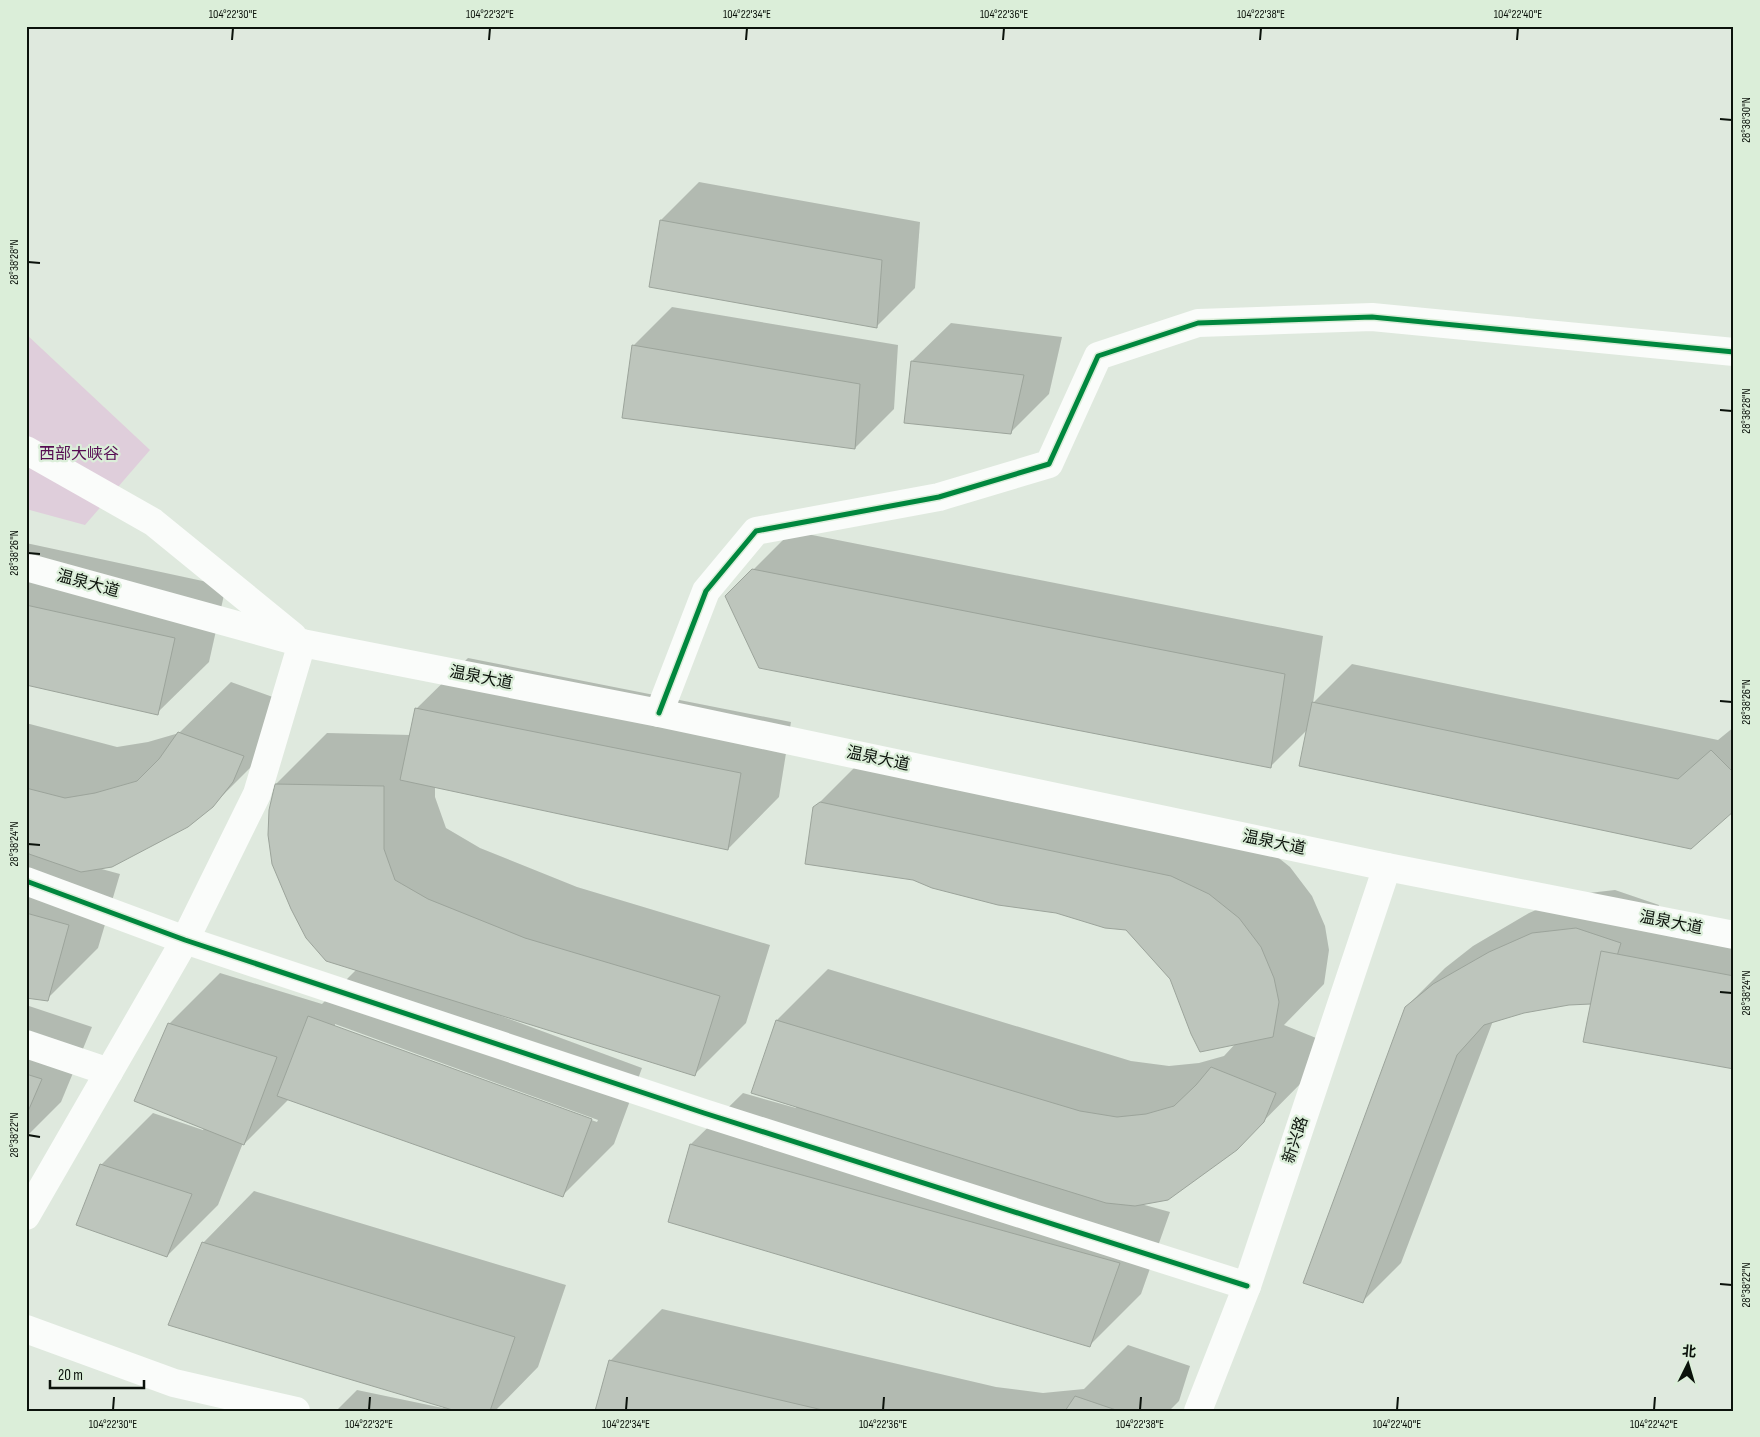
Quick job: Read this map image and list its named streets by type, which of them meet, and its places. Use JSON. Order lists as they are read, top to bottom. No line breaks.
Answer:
{"streets":{"street":["温泉大道","新兴路"]},"crossings":[["温泉大道","新兴路"]],"parks":["西部大峡谷"],"scale_bar":"20 m","north":"top","coordinates":["104°22'30\"E","104°22'32\"E","104°22'34\"E","104°22'36\"E","104°22'38\"E","104°22'40\"E","28°38'30\"N","28°38'28\"N","28°38'26\"N","28°38'24\"N","28°38'22\"N","104°22'42\"E"]}
